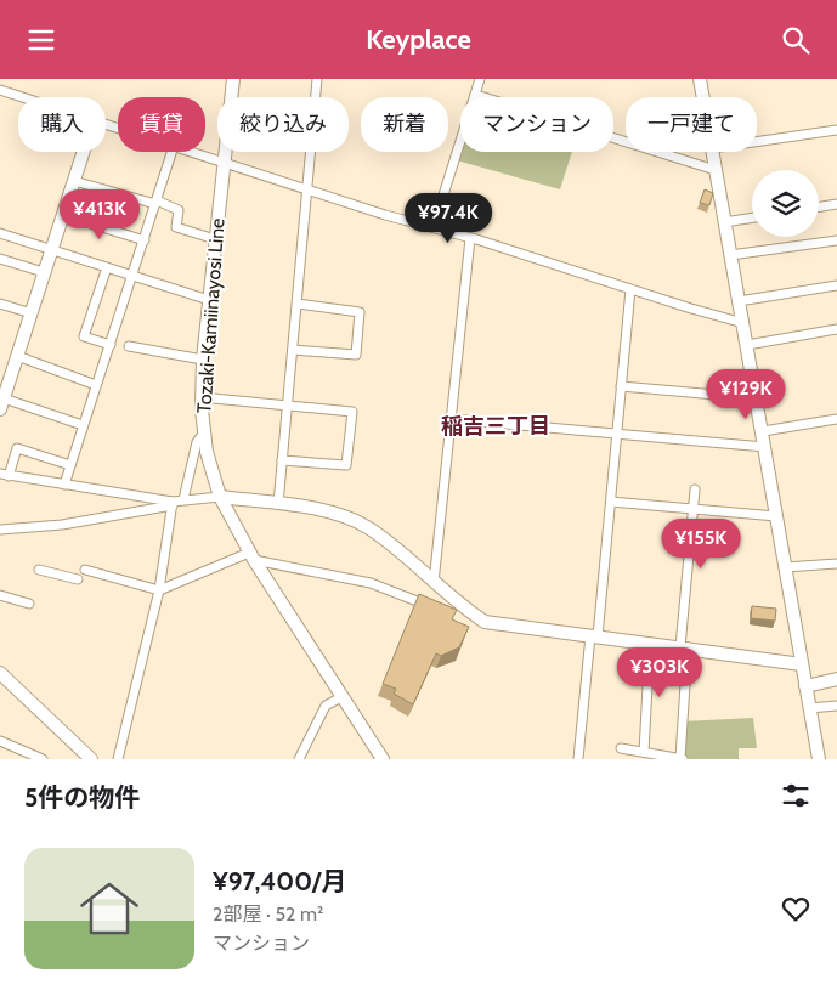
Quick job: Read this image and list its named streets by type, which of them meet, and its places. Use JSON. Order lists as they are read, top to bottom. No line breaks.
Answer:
{"streets":{"street":["Tozaki-Kamiinayosi Line"]},"districts":["稲吉三丁目"],"page":{"header":"Keyplace","chip":["購入","賃貸","絞り込み","新着","マンション","一戸建て"],"price":["¥413K","¥97.4K","¥129K","¥155K","¥303K"],"heading":"5件の物件","list":[{"name":"¥97,400/月","note":"2部屋 · 52 m² · マンション"}]}}
